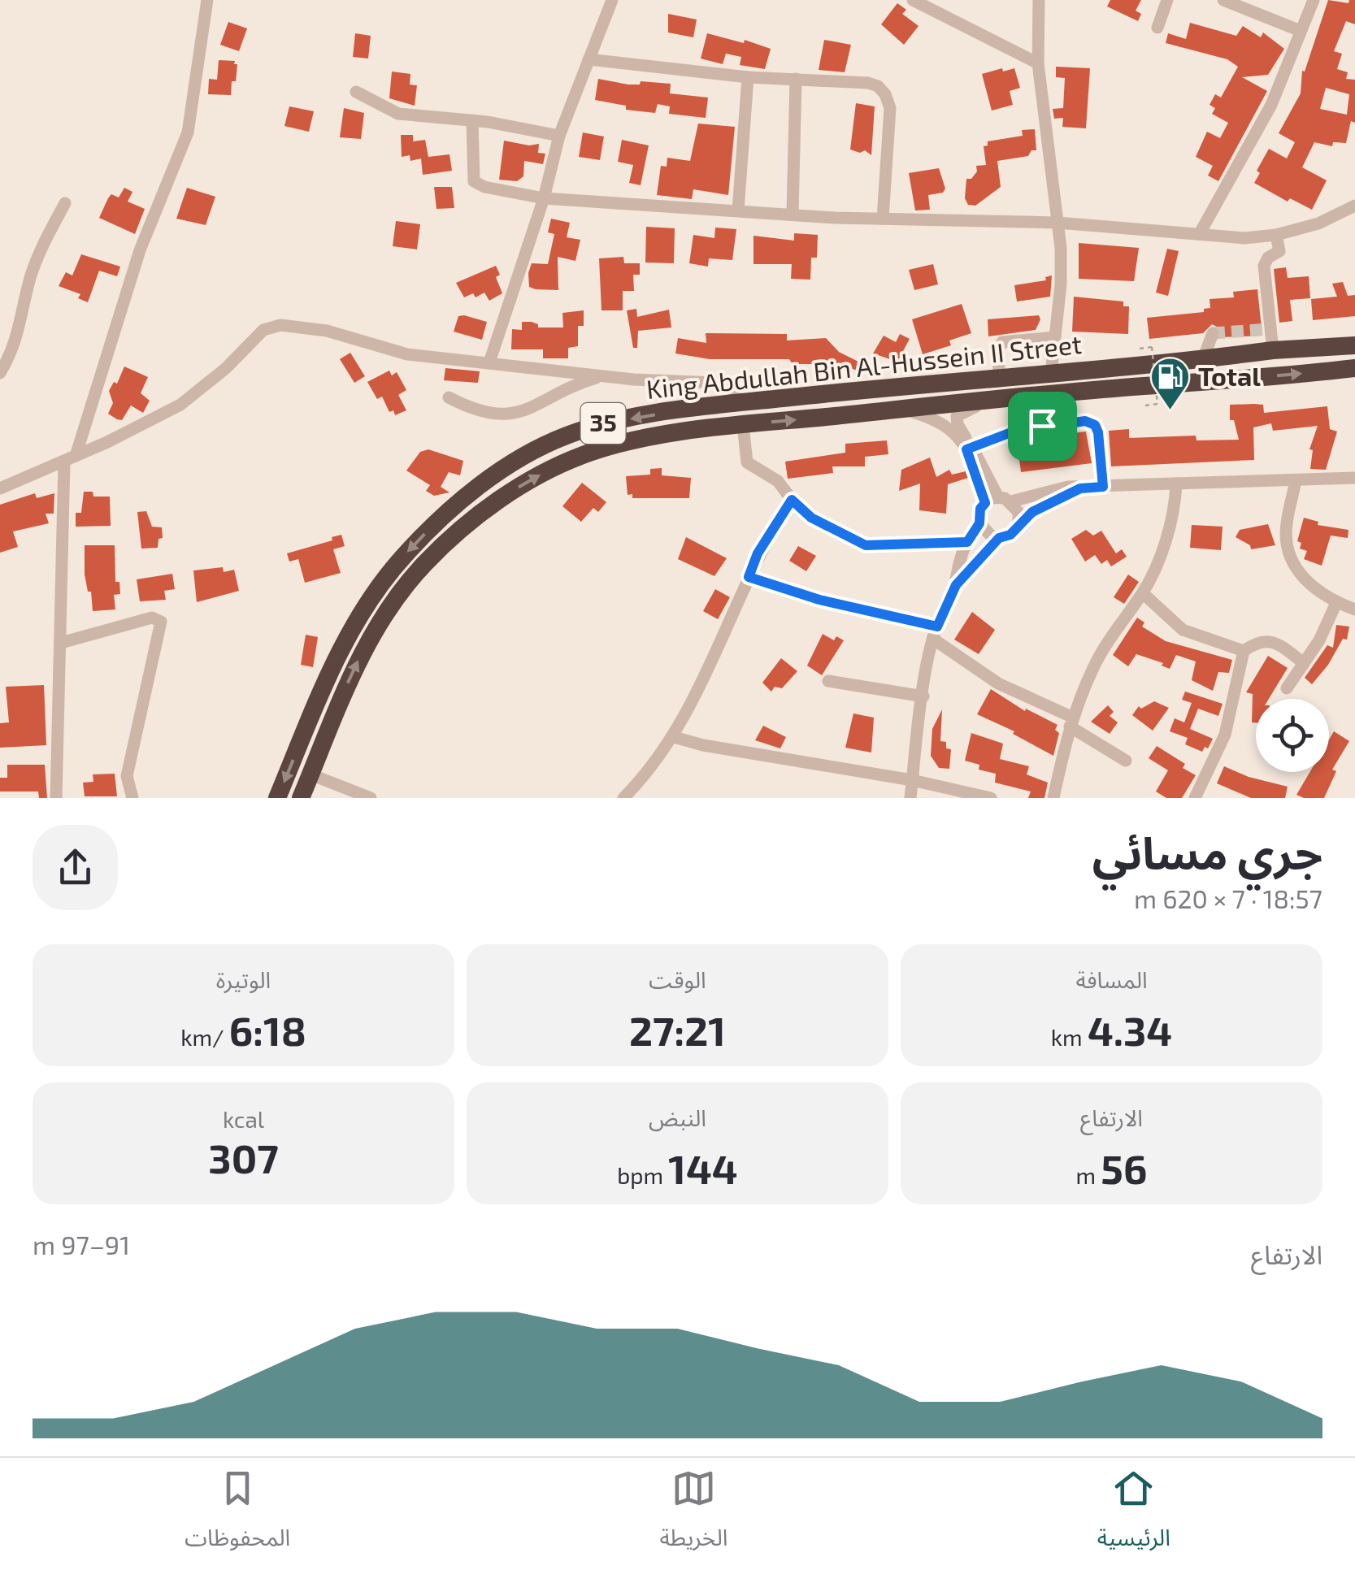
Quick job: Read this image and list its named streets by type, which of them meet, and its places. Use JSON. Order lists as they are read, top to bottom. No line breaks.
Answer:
{"streets":{"highway":["King Abdullah Bin Al-Hussein II Street","35"]},"places":{"fuel station":["Total"]},"page":{"heading":["جري مسائي","18:57 · 7 × 620 m"],"stats":[["المسافة","4.34 km"],["الوقت","27:21"],["الوتيرة","6:18 /km"],["الارتفاع","56 m"],["النبض","144 bpm"],["kcal","307"]],"chart":["الارتفاع","91–97 m"],"tabs":["الرئيسية","الخريطة","المحفوظات"]}}
